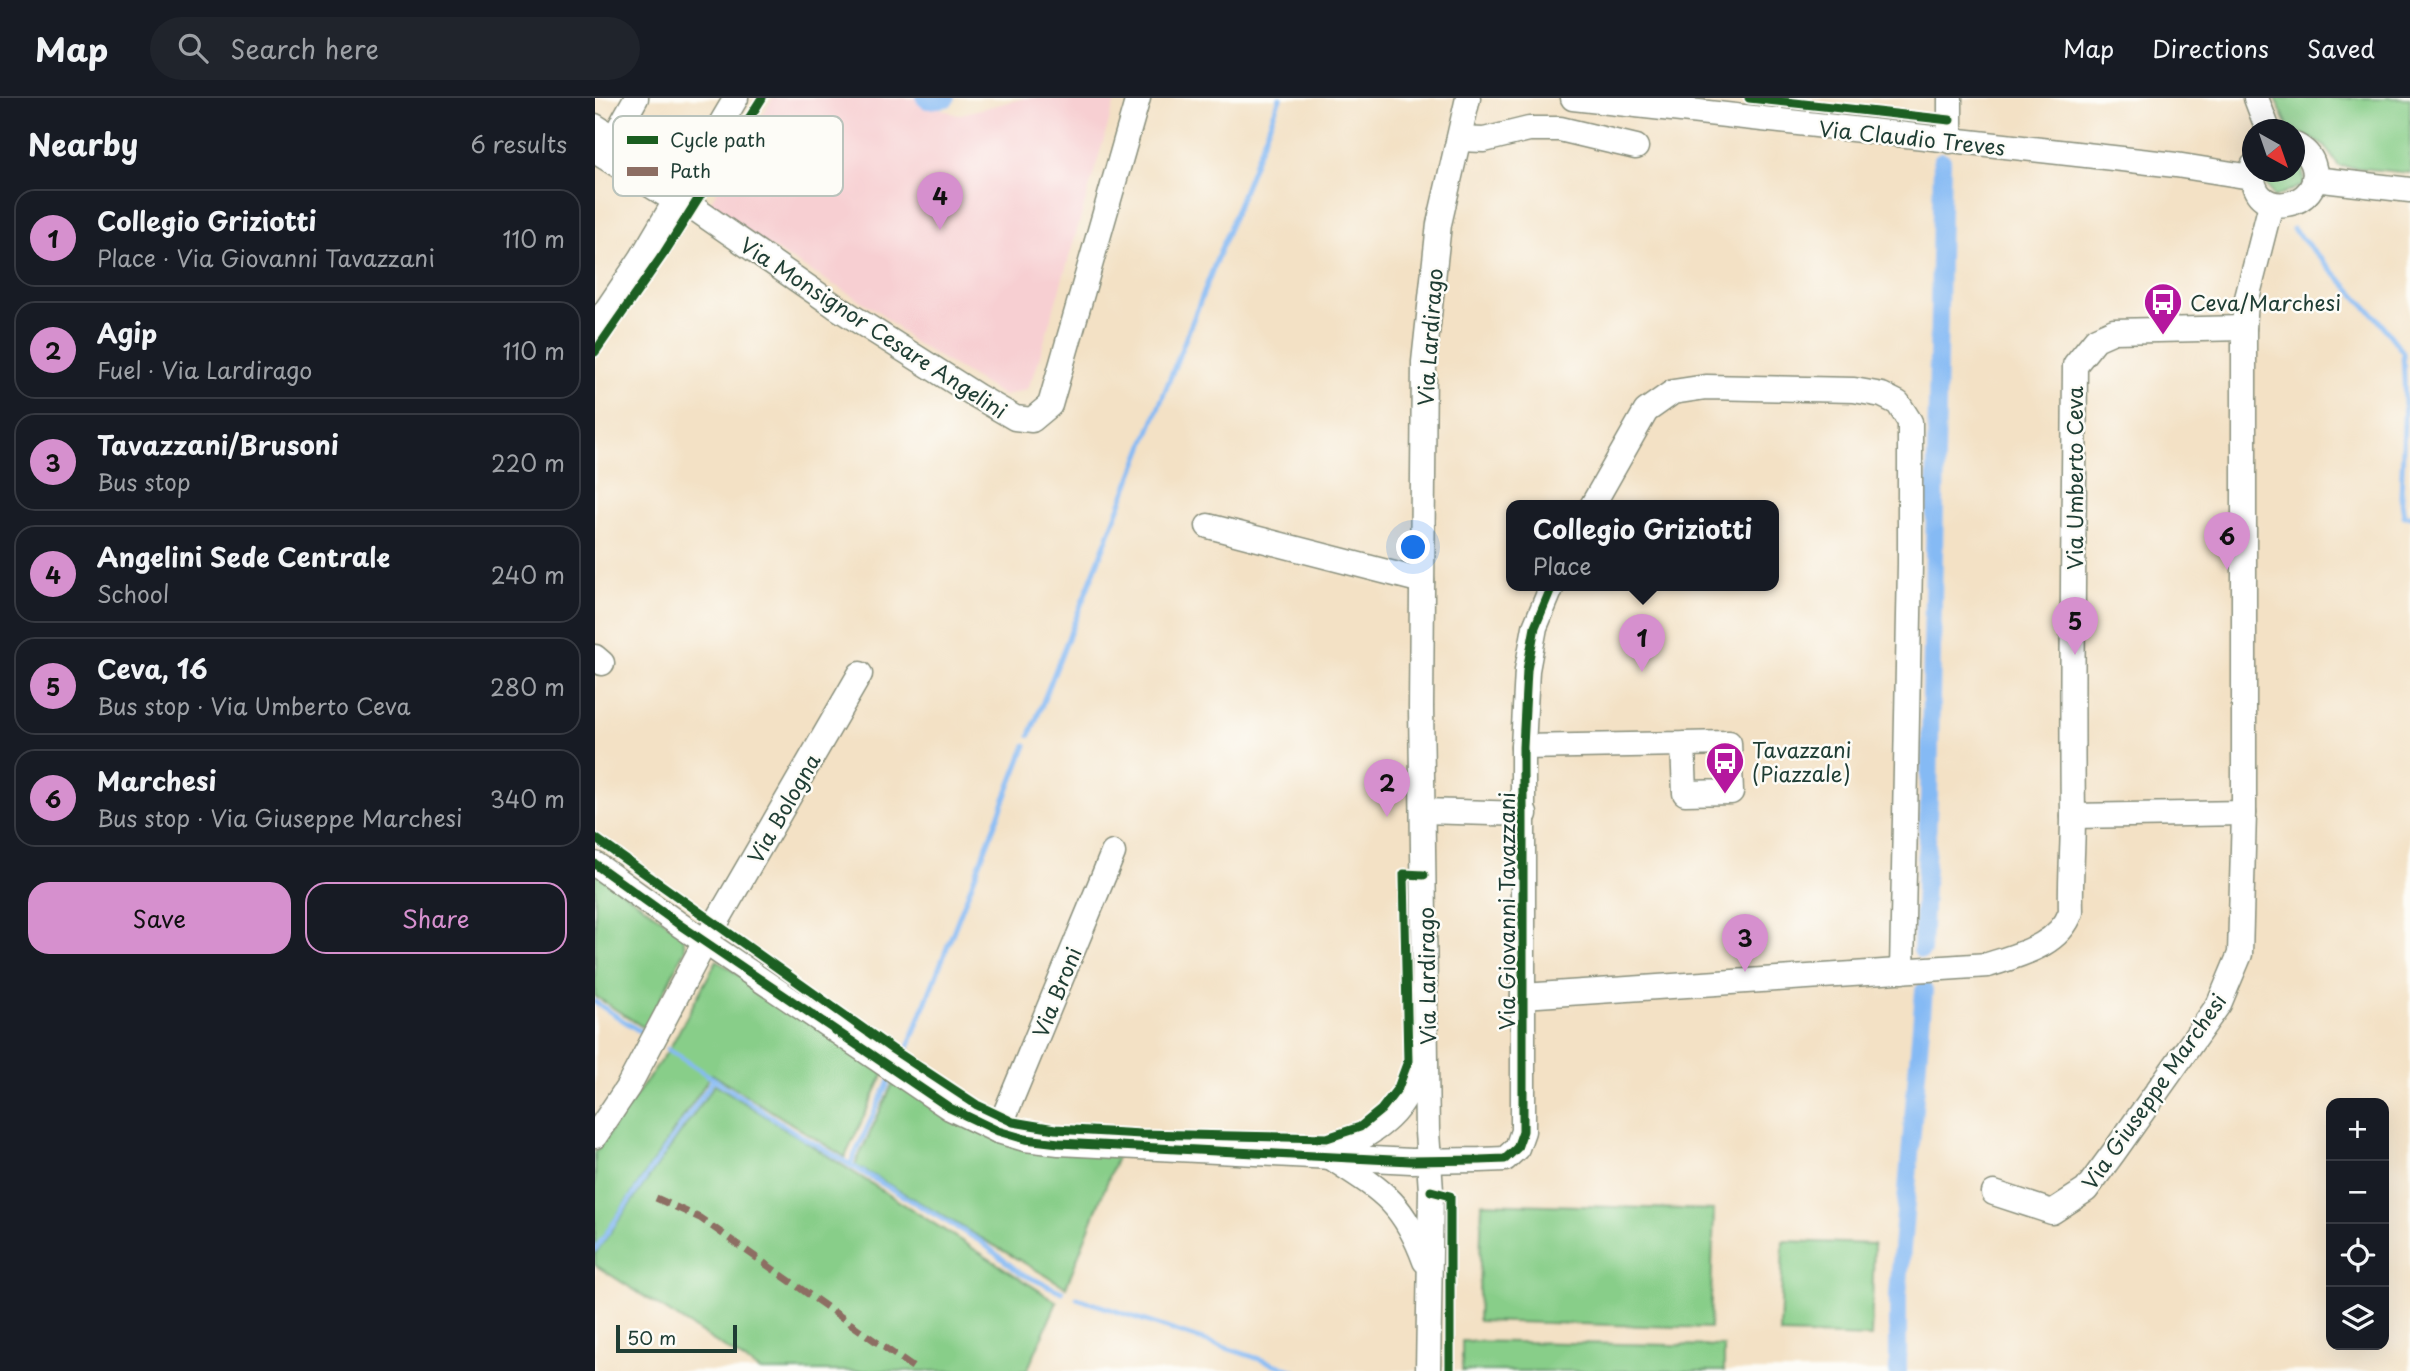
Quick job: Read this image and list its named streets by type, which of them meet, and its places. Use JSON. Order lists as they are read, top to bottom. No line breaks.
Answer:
{"streets":{"street":["Via Claudio Treves","Via Monsignor Cesare Angelini","Via Lardirago","Via Umberto Ceva","Via Bologna","Via Giovanni Tavazzani","Via Broni","Via Giuseppe Marchesi"]},"crossings":[["Via Lardirago","Via Giovanni Tavazzani"],["Via Umberto Ceva","Via Giovanni Tavazzani"],["Via Umberto Ceva","Via Giuseppe Marchesi"],["Via Bologna","Via Giovanni Tavazzani"],["Via Giovanni Tavazzani","Via Broni"]],"places":{"bus stop":["Ceva/Marchesi","Tavazzani (Piazzale)"]},"legend":["Cycle path","Path"],"scale_bar":"50 m","north":"bottom right","page":{"header":"Map","search":"Search here","nav":["Map","Directions","Saved"],"heading":["Nearby","6 results"],"pins":["4","6","5","1","2","3"],"list":[{"mark":"1","name":"Collegio Griziotti","note":"Place · Via Giovanni Tavazzani","value":"110 m"},{"mark":"2","name":"Agip","note":"Fuel · Via Lardirago","value":"110 m"},{"mark":"3","name":"Tavazzani/Brusoni","note":"Bus stop","value":"220 m"},{"mark":"4","name":"Angelini Sede Centrale","note":"School","value":"240 m"},{"mark":"5","name":"Ceva, 16","note":"Bus stop · Via Umberto Ceva","value":"280 m"},{"mark":"6","name":"Marchesi","note":"Bus stop · Via Giuseppe Marchesi","value":"340 m"}],"popup":["Collegio Griziotti","Place"],"buttons":["Save","Share"],"map_buttons":["+","−"],"scale":"50 m"}}
